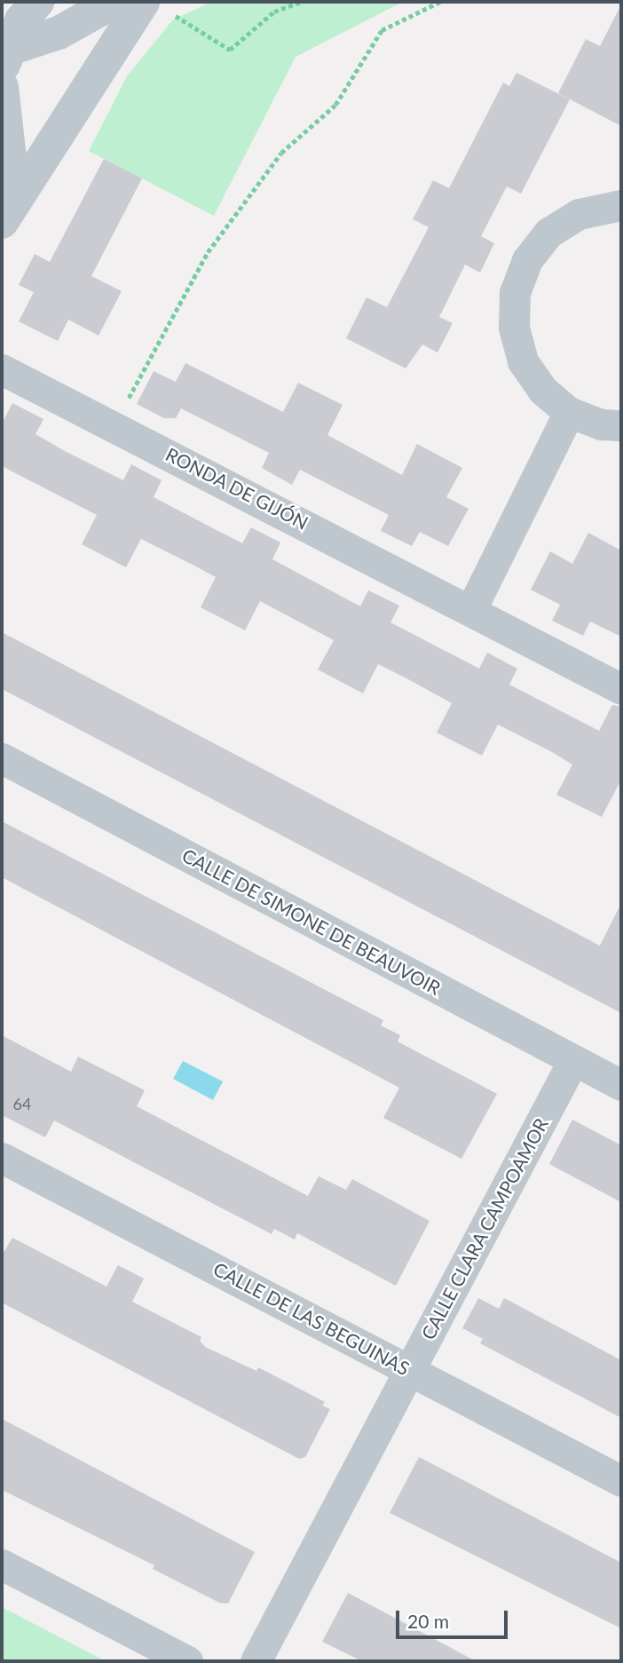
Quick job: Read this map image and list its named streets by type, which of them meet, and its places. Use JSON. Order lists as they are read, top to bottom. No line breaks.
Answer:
{"streets":{"street":["RONDA DE GIJÓN","CALLE DE SIMONE DE BEAUVOIR","CALLE CLARA CAMPOAMOR","CALLE DE LAS BEGUINAS"]},"crossings":[["CALLE DE SIMONE DE BEAUVOIR","CALLE CLARA CAMPOAMOR"],["CALLE CLARA CAMPOAMOR","CALLE DE LAS BEGUINAS"]],"house_numbers":["64"],"scale_bar":"20 m"}
